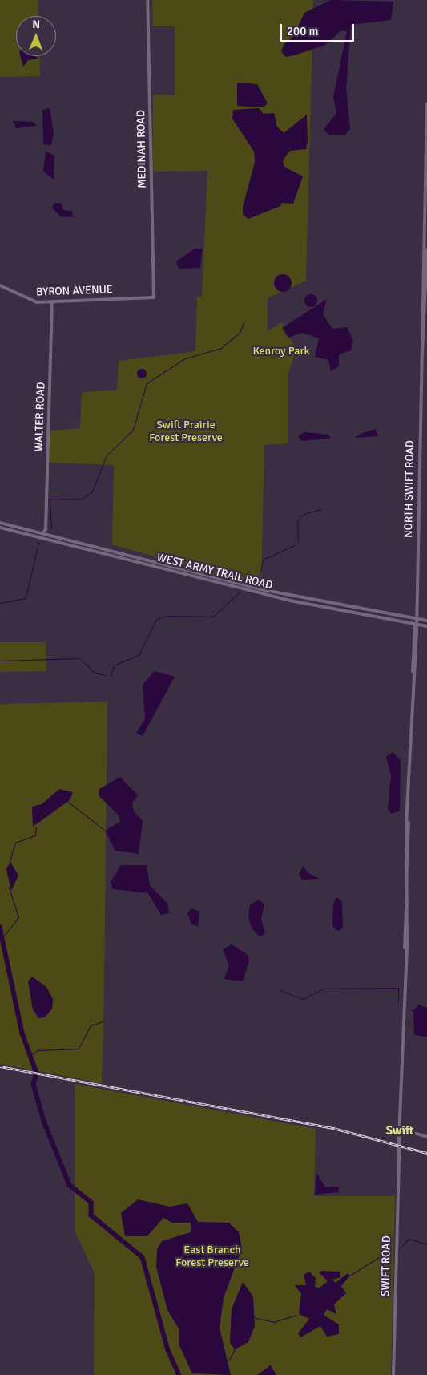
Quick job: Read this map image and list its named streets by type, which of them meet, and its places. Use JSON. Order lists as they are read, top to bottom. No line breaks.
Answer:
{"streets":{"street":["MEDINAH ROAD","BYRON AVENUE","WALTER ROAD","NORTH SWIFT ROAD","WEST ARMY TRAIL ROAD","SWIFT ROAD"]},"crossings":[["MEDINAH ROAD","BYRON AVENUE"],["BYRON AVENUE","WALTER ROAD"],["WALTER ROAD","WEST ARMY TRAIL ROAD"],["NORTH SWIFT ROAD","WEST ARMY TRAIL ROAD"],["NORTH SWIFT ROAD","SWIFT ROAD"]],"districts":["Swift"],"parks":["Kenroy Park","Swift Prairie Forest Preserve","East Branch Forest Preserve"],"scale_bar":"200 m","north":"top"}
